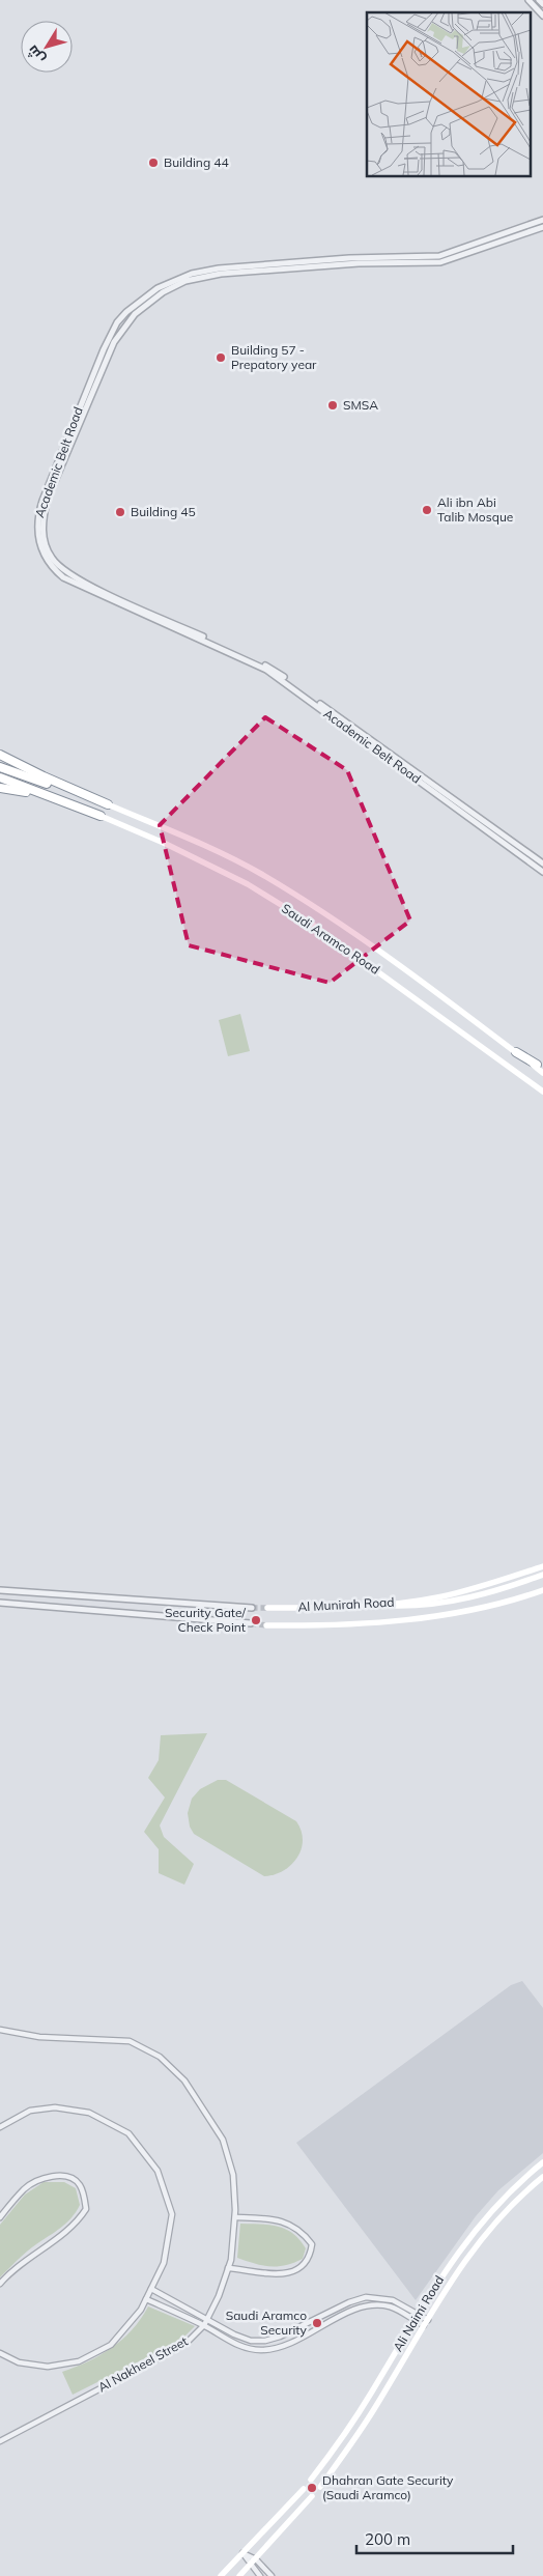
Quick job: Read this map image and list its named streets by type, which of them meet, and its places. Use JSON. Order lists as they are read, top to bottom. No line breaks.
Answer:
{"streets":{"main road":["Saudi Aramco Road","Al Munirah Road","Ali Naimi Road"],"street":["Academic Belt Road","Al Nakheel Street"]},"places":["Building 44","Building 57 - Prepatory year","SMSA","Ali ibn Abi Talib Mosque","Building 45","Security Gate/ Check Point","Saudi Aramco Security","Dhahran Gate Security (Saudi Aramco)"],"scale_bar":"200 m","north":"bottom left"}
